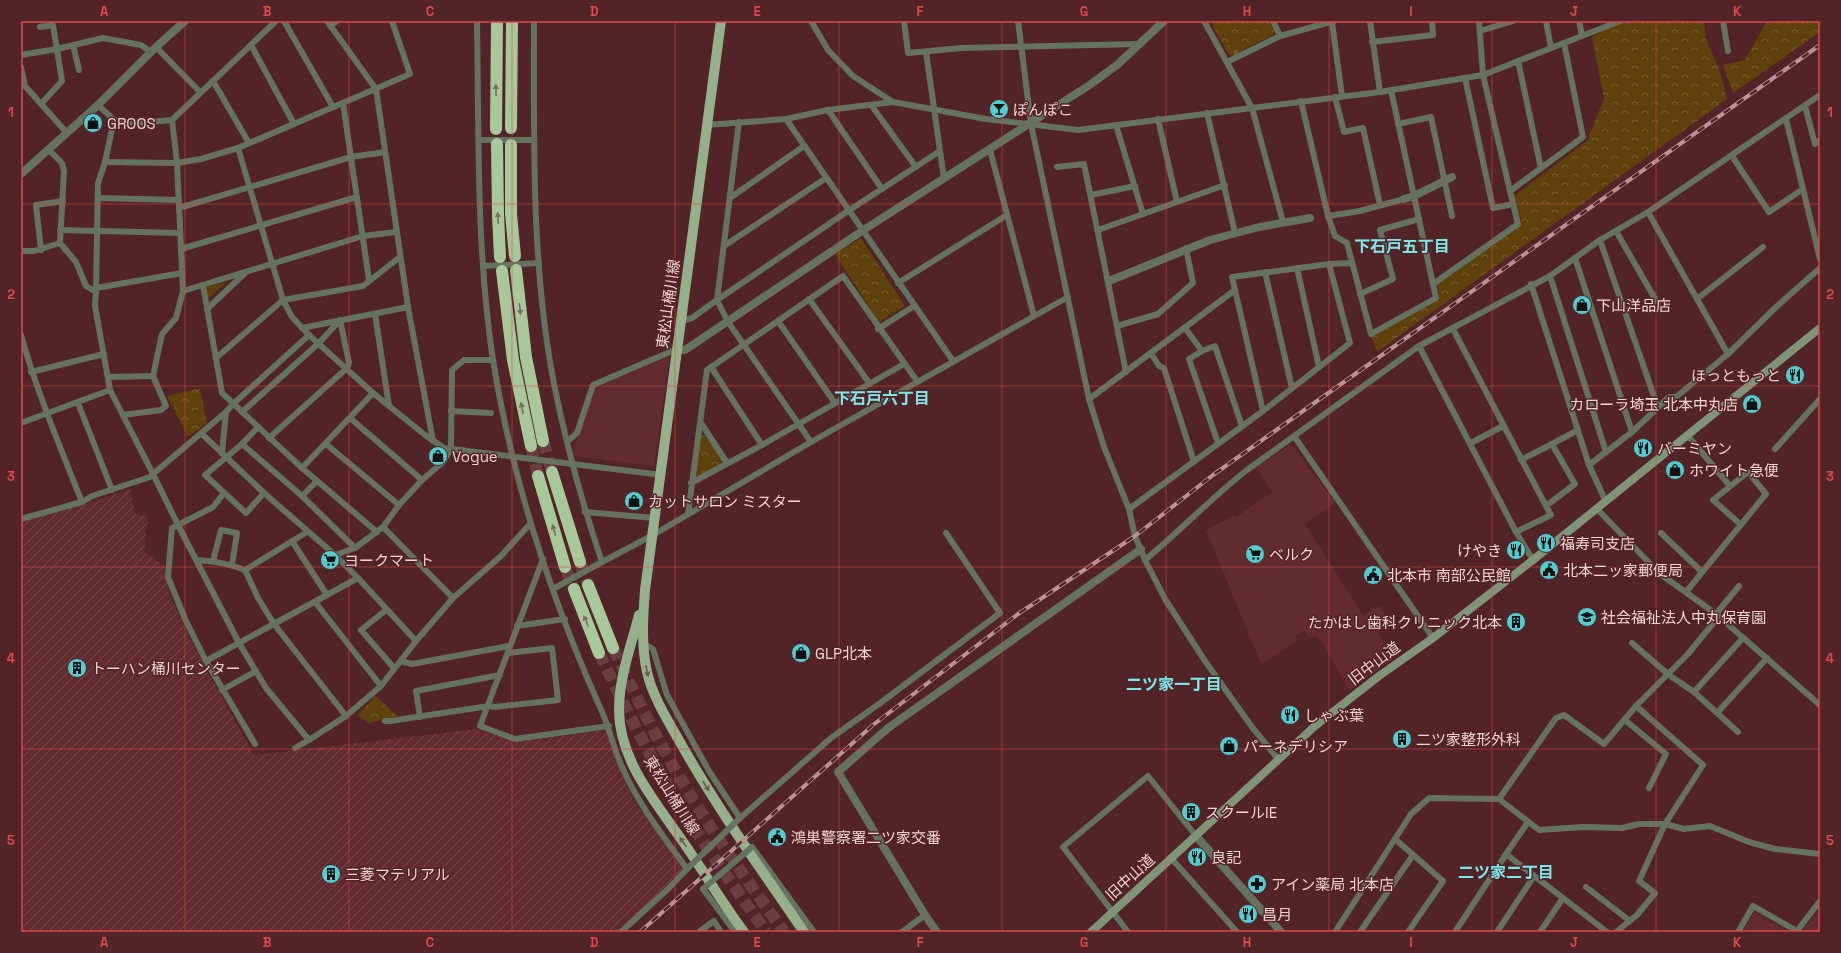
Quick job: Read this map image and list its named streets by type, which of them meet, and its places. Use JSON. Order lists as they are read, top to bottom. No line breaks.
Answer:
{"streets":{"main road":["東松山桶川線","旧中山道"]},"districts":["下石戸五丁目","下石戸六丁目","二ツ家一丁目","二ツ家二丁目"],"places":{"bar":["ぽんぽこ"],"shop":["GROOS","下山洋品店","カローラ埼玉 北本中丸店","Vogue","ホワイト急便","カットサロン ミスター","GLP北本","パーネデリシア"],"restaurant":["ほっともっと","バーミヤン","福寿司支店","けやき","しゃぶ葉","良記","昌月"],"supermarket":["ベルク","ヨークマート"],"public building":["北本二ッ家郵便局","北本市 南部公民館","鴻巣警察署二ツ家交番"],"school or university":["社会福祉法人中丸保育園"],"building":["たかはし歯科クリニック北本","トーハン桶川センター","二ツ家整形外科","スクールIE","三菱マテリアル"],"pharmacy":["アイン薬局 北本店"]},"grid":{"columns":["A","B","C","D","E","F","G","H","I","J","K"],"rows":["1","2","3","4","5"]}}
